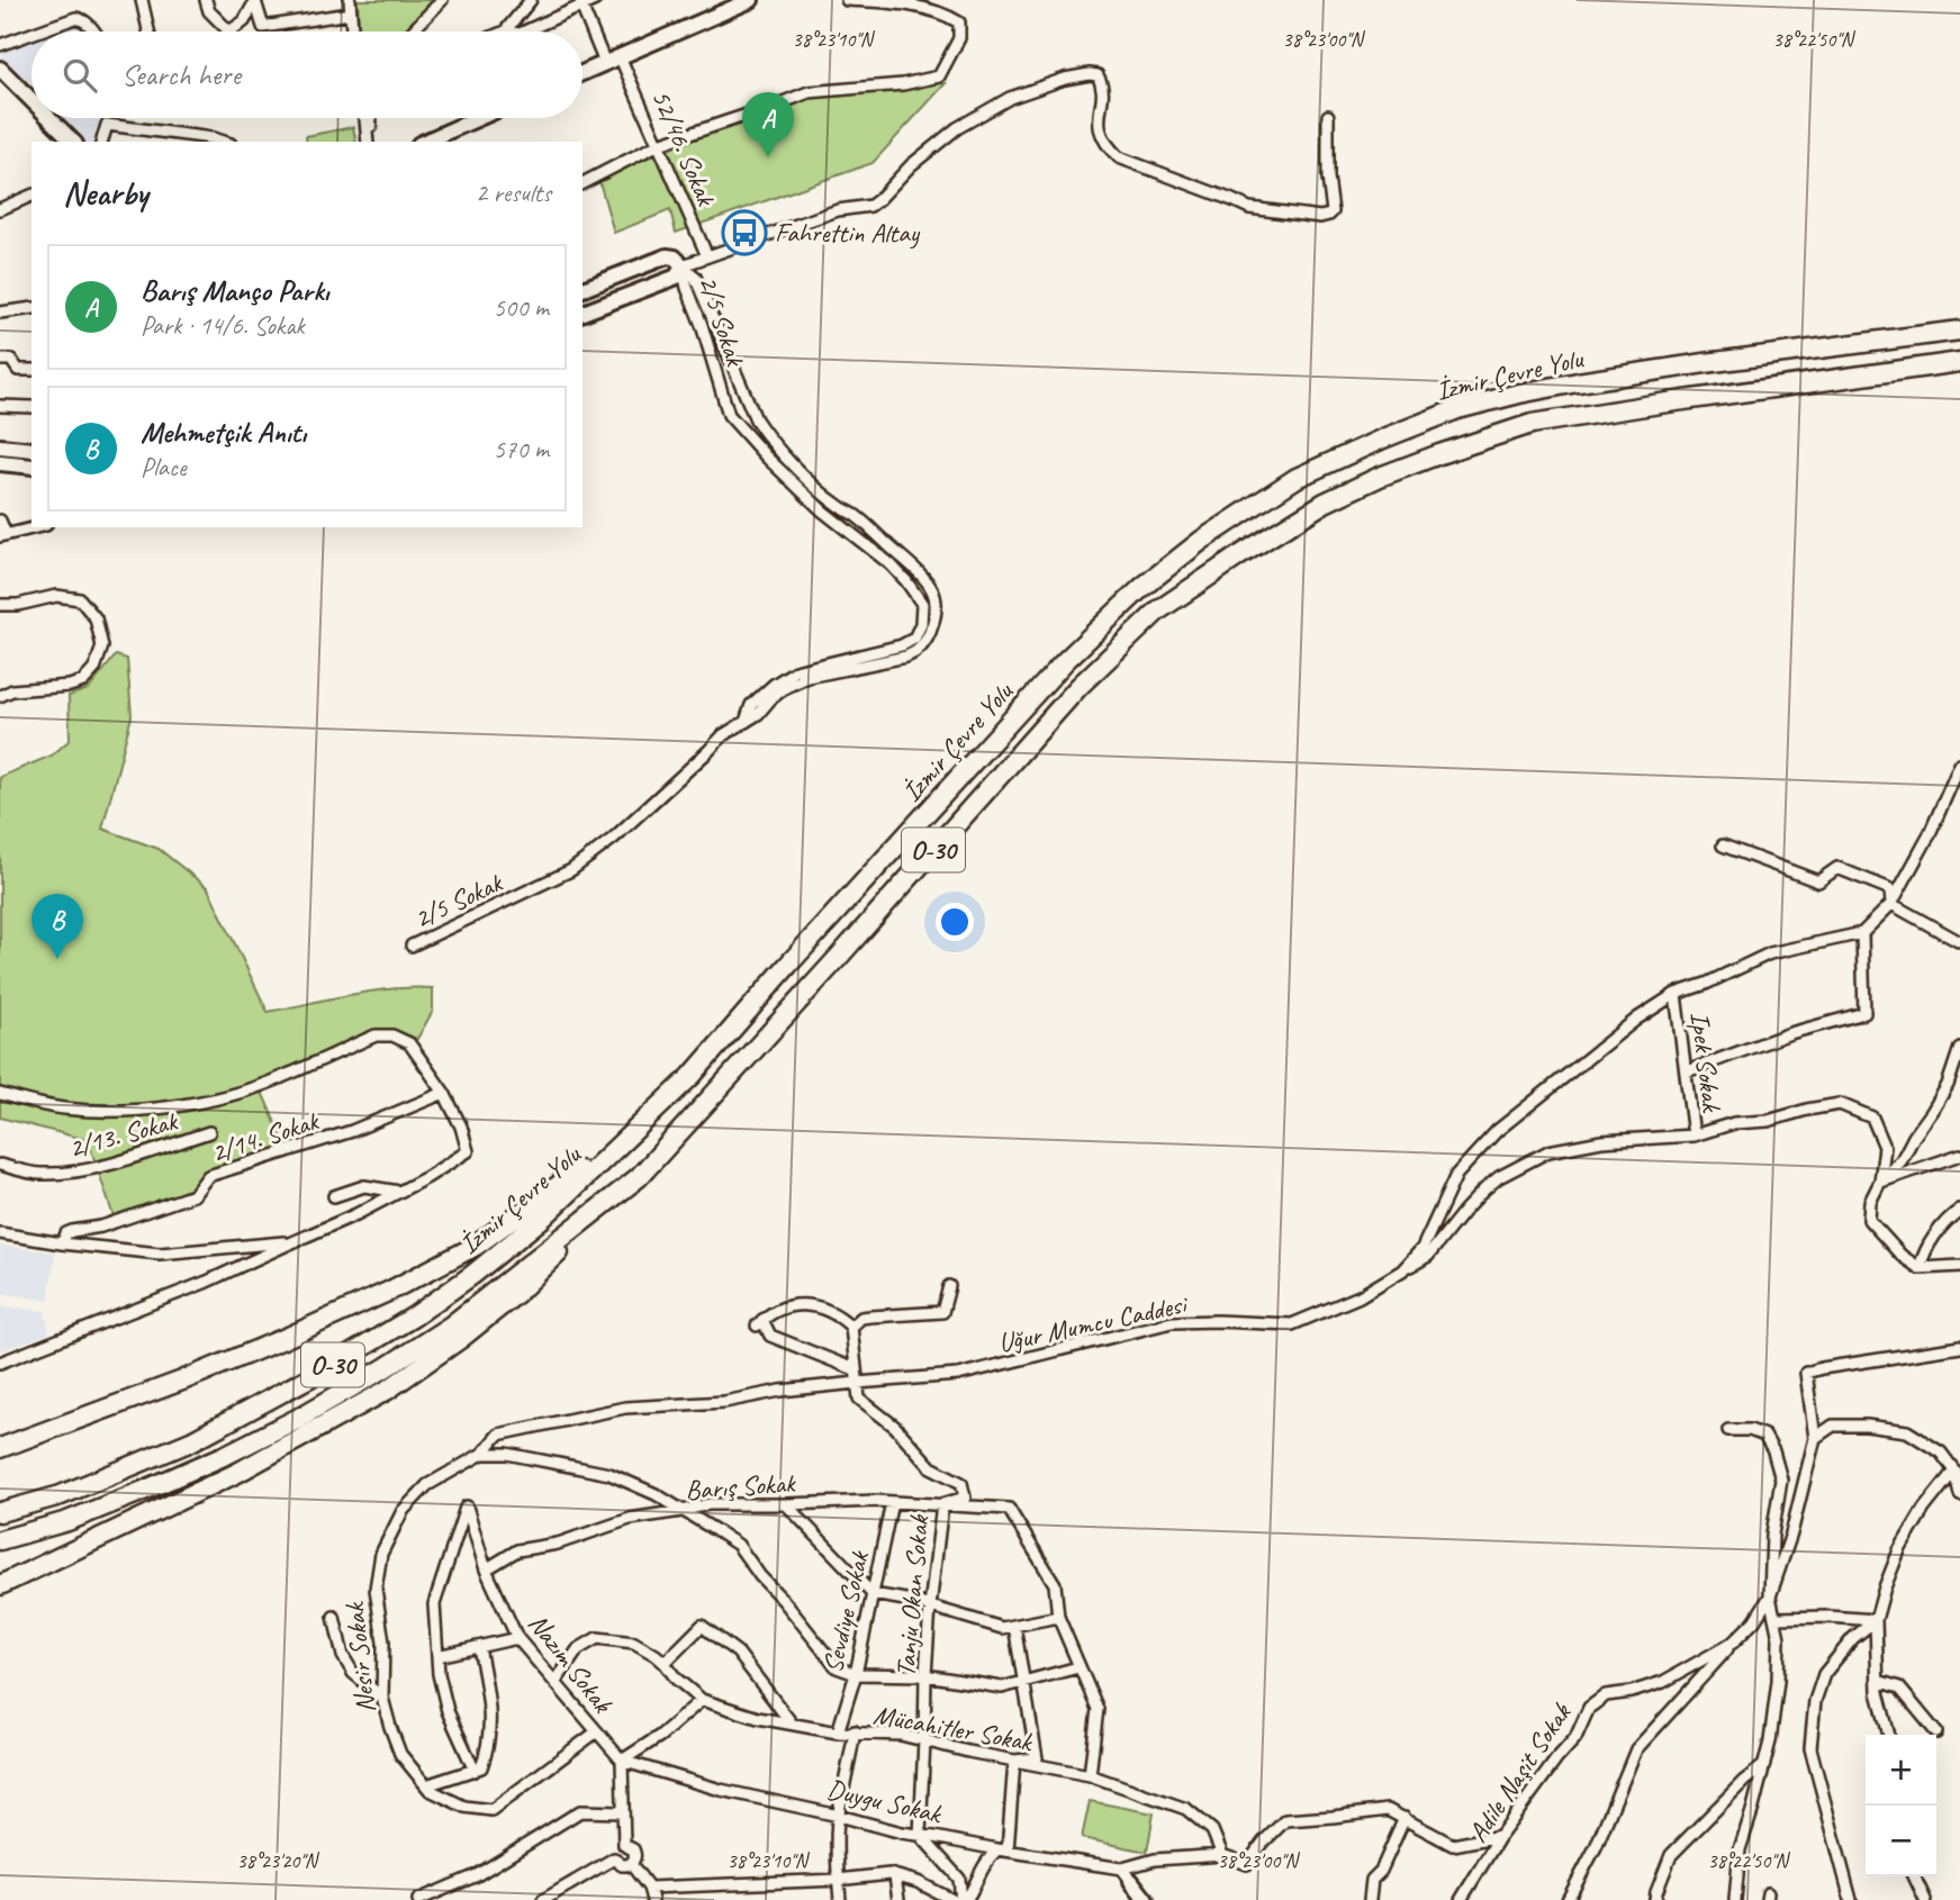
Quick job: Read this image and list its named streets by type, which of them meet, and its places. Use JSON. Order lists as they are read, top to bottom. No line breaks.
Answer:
{"streets":{"highway":["İzmir Çevre Yolu","O-30"],"street":["52/46. Sokak","2/5 Sokak","Ipek Sokak","2/13. Sokak","2/14. Sokak","Uğur Mumcu Caddesi","Barış Sokak","Tanju Okan Sokak","Sevdiye Sokak","Nesir Sokak","Nazım Sokak","Mücahitler Sokak","Adile Naşit Sokak","Duygu Sokak"]},"crossings":[["Ipek Sokak","Uğur Mumcu Caddesi"],["Uğur Mumcu Caddesi","Tanju Okan Sokak"],["Uğur Mumcu Caddesi","Nesir Sokak"],["Barış Sokak","Tanju Okan Sokak"],["Barış Sokak","Sevdiye Sokak"],["Barış Sokak","Nazım Sokak"],["Tanju Okan Sokak","Mücahitler Sokak"],["Tanju Okan Sokak","Duygu Sokak"],["Sevdiye Sokak","Mücahitler Sokak"],["Nesir Sokak","Nazım Sokak"],["Nazım Sokak","Duygu Sokak"]],"places":{"bus stop":["Fahrettin Altay"]},"page":{"search":"Search here","pins":["A","B"],"heading":["Nearby","2 results"],"list":[{"mark":"A","name":"Barış Manço Parkı","note":"Park · 14/6. Sokak","value":"500 m"},{"mark":"B","name":"Mehmetçik Anıtı","note":"Place","value":"570 m"}],"map_buttons":["+","−"]},"coordinates":["38°23'10\"N","38°23'00\"N","38°22'50\"N","38°23'20\"N"]}
